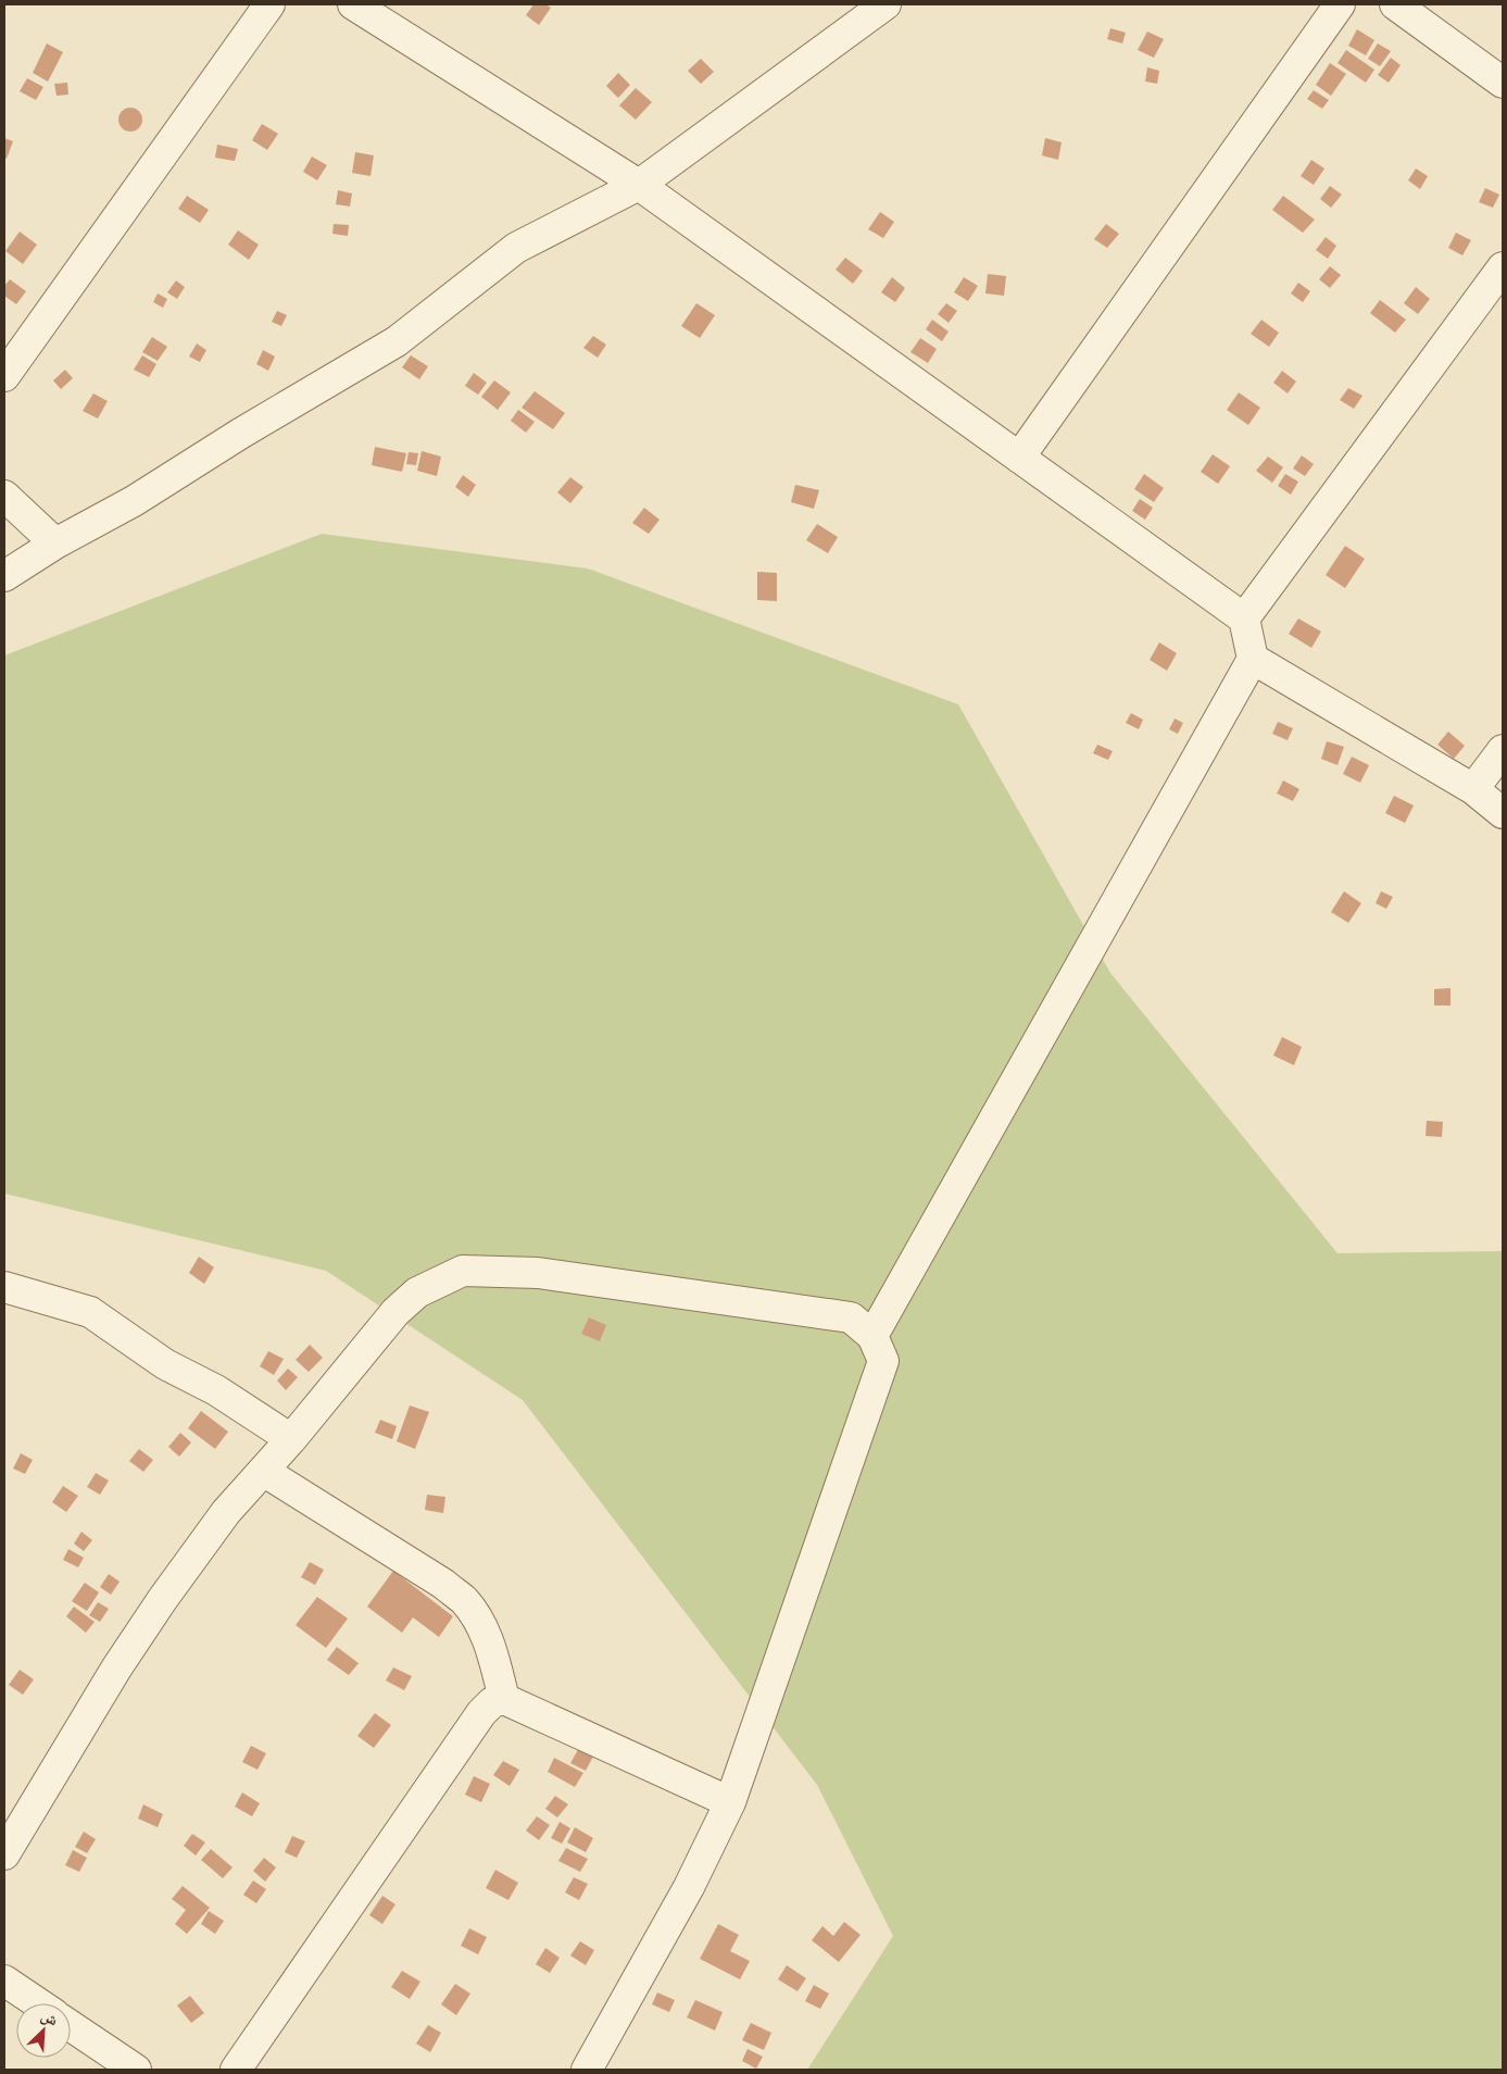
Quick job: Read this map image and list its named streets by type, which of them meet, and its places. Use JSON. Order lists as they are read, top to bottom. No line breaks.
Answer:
{"north":"top right"}
